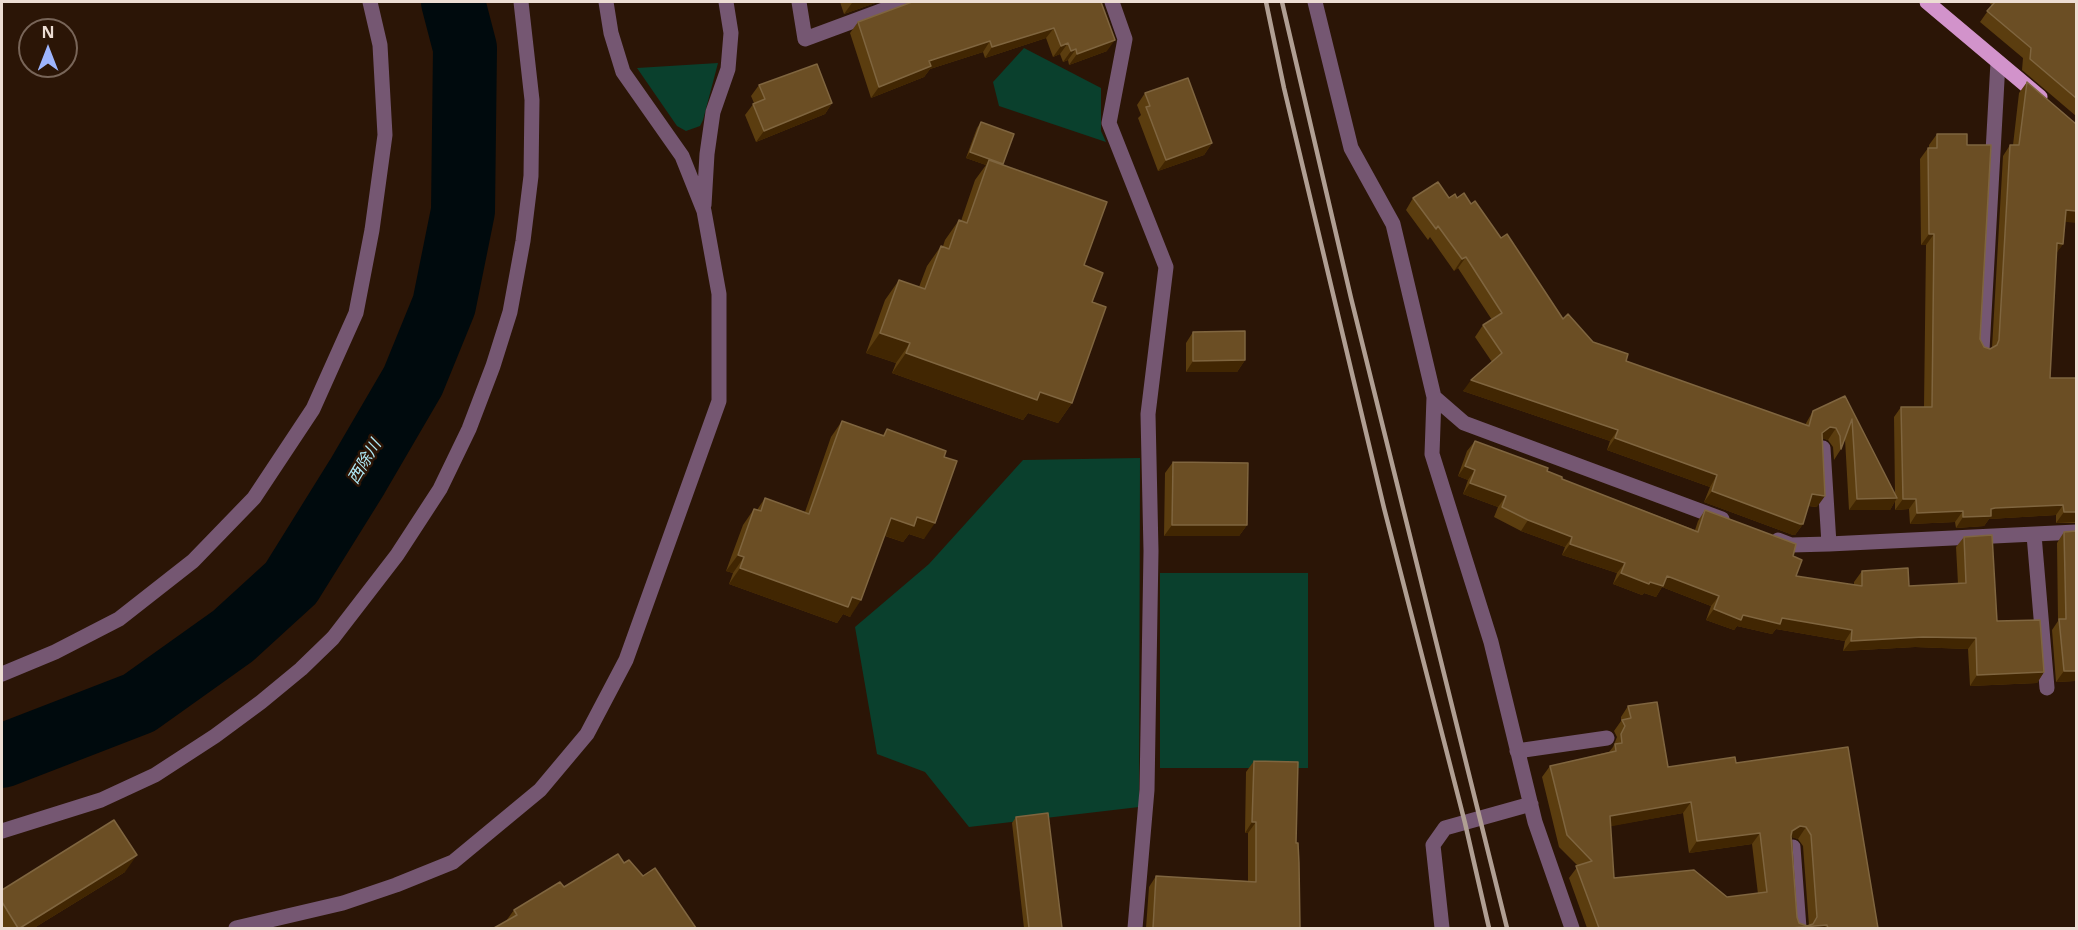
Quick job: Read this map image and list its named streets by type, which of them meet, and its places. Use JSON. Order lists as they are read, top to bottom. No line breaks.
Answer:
{"water":["西除川"],"north":"top"}
